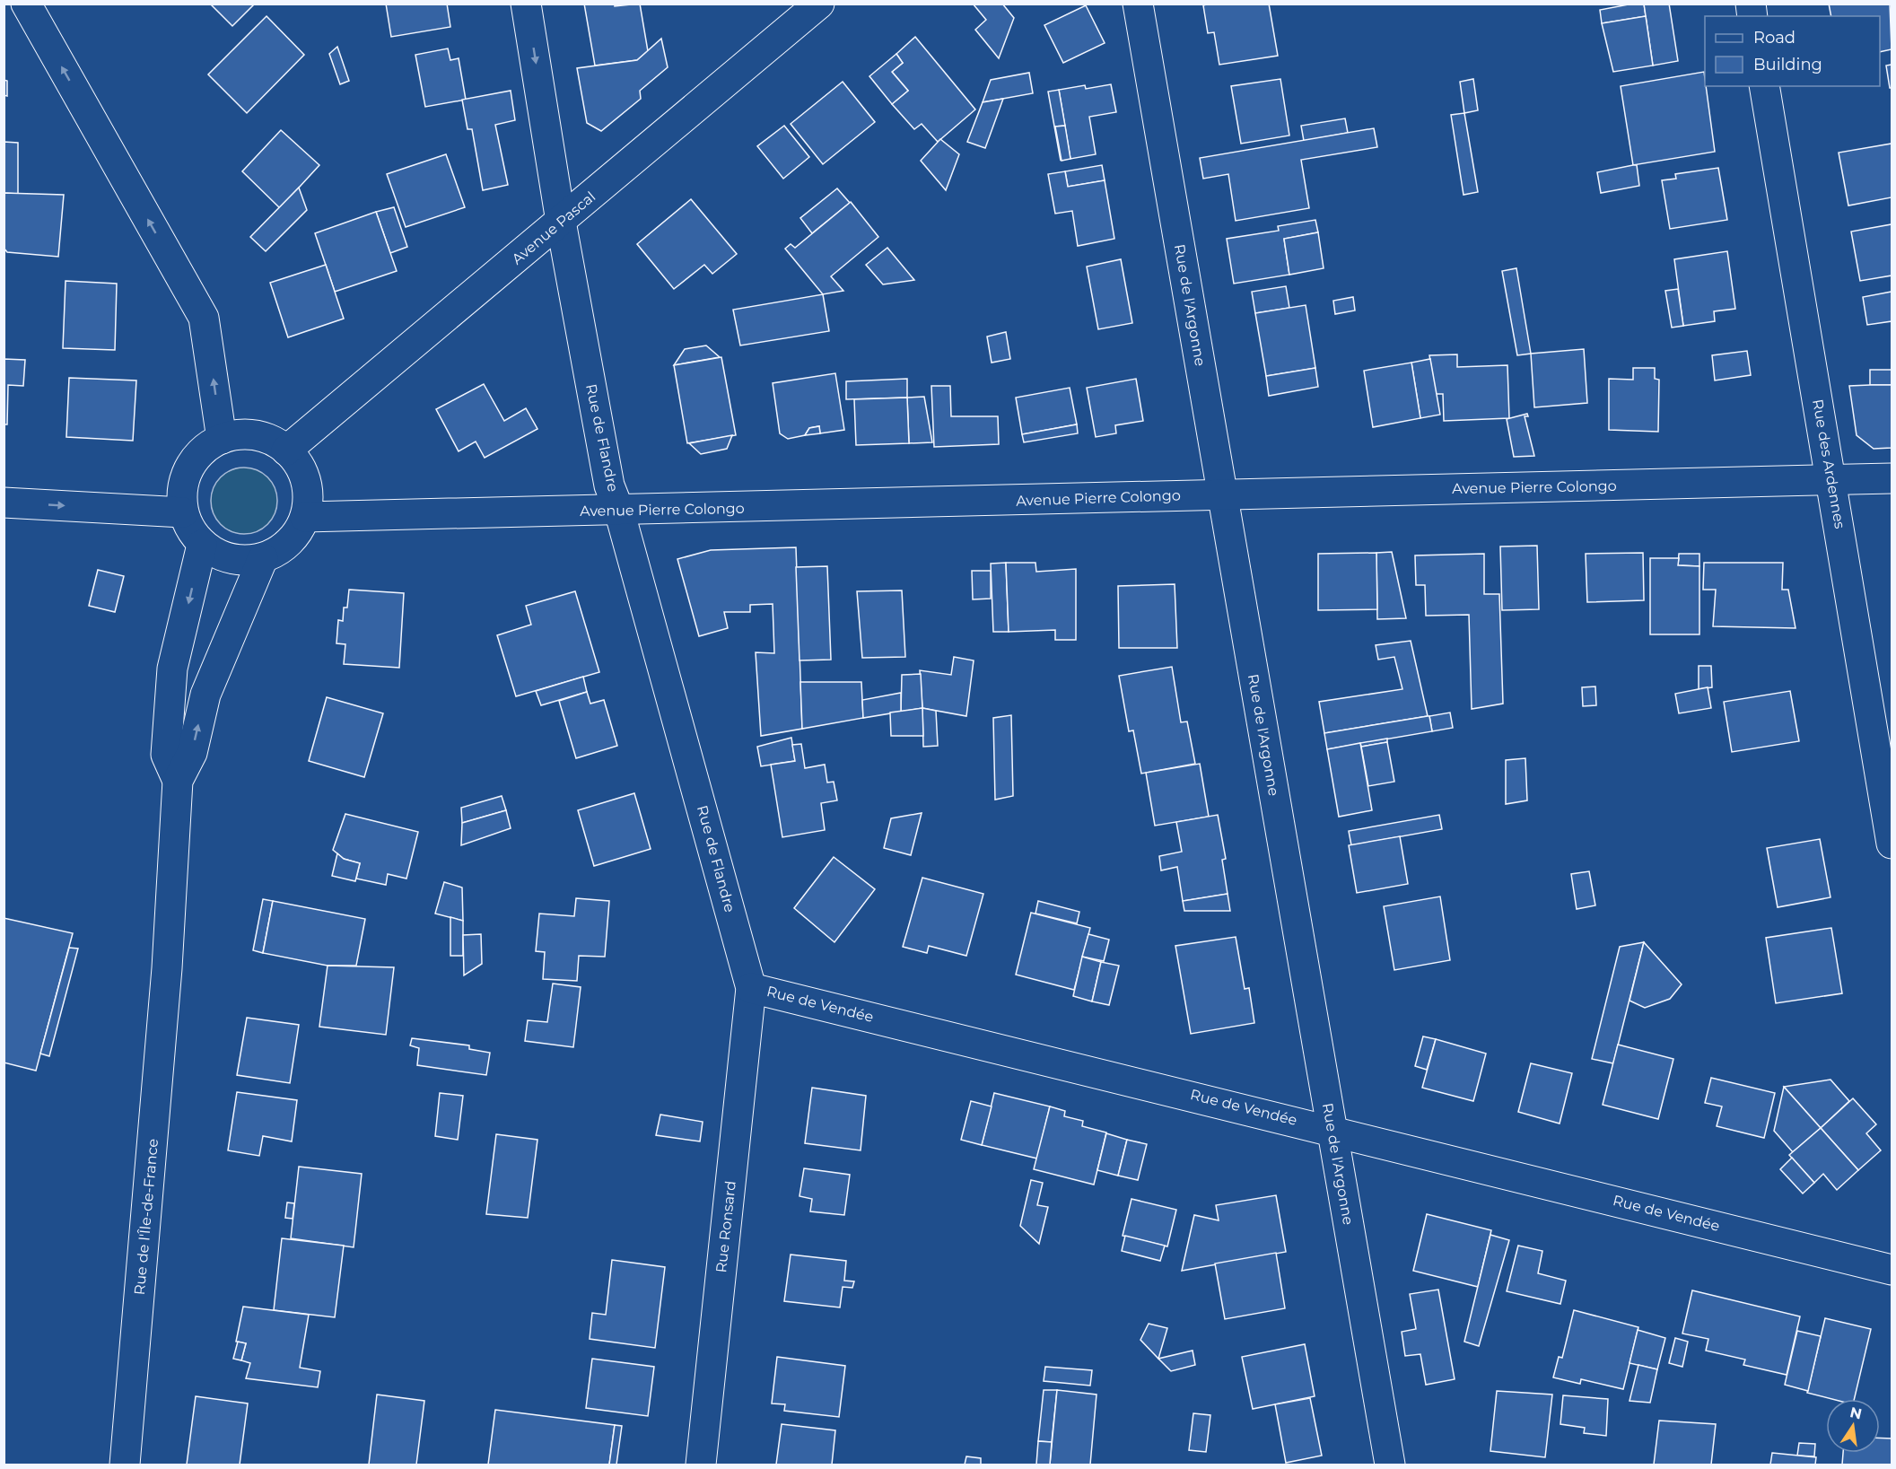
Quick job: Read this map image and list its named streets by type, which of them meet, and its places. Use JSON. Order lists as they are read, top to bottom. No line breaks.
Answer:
{"streets":{"street":["Avenue Pascal","Rue de l'Argonne","Rue de Flandre","Rue des Ardennes","Avenue Pierre Colongo","Rue de Vendée","Rue de l'Île-de-France","Rue Ronsard"]},"crossings":[["Avenue Pascal","Rue de Flandre"],["Avenue Pascal","Avenue Pierre Colongo"],["Rue de l'Argonne","Avenue Pierre Colongo"],["Rue de l'Argonne","Rue de Vendée"],["Rue de Flandre","Avenue Pierre Colongo"],["Rue de Flandre","Rue de Vendée"],["Rue de Flandre","Rue Ronsard"],["Rue des Ardennes","Avenue Pierre Colongo"],["Rue de Vendée","Rue Ronsard"]],"legend":["Road","Building"],"north":"top"}
